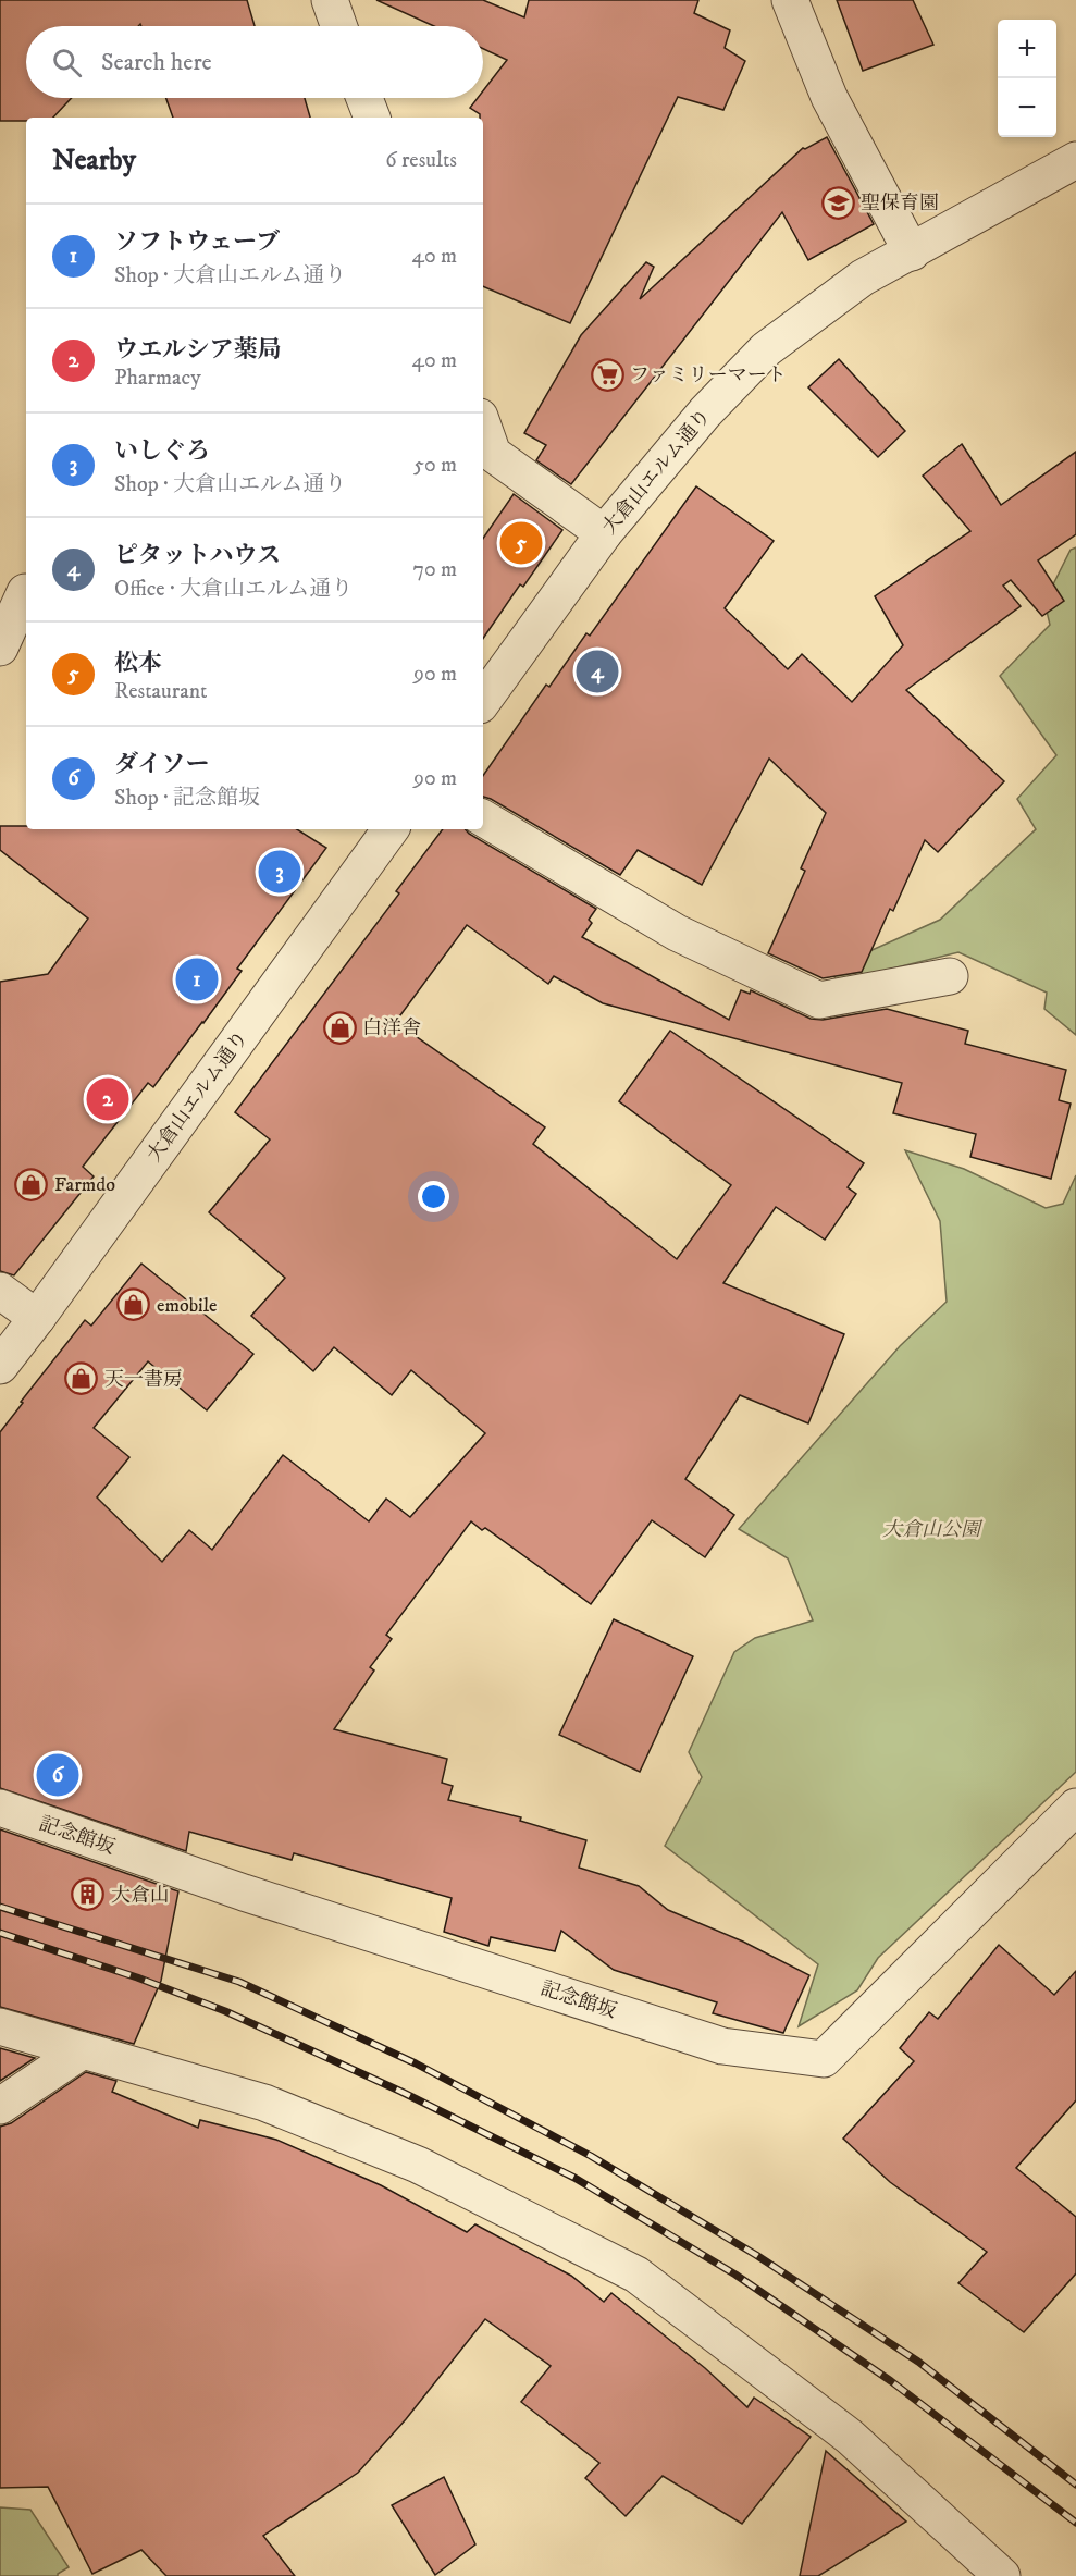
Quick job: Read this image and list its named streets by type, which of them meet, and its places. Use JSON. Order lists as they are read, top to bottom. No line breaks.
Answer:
{"streets":{"street":["大倉山エルム通り","記念館坂"]},"parks":["大倉山公園"],"places":{"school or university":["聖保育園"],"supermarket":["ファミリーマート"],"shop":["白洋舎","Farmdo","emobile","天一書房"],"building":["大倉山"]},"page":{"map_buttons":["+","−"],"search":"Search here","heading":["Nearby","6 results"],"list":[{"mark":"1","name":"ソフトウェーブ","note":"Shop · 大倉山エルム通り","value":"40 m"},{"mark":"2","name":"ウエルシア薬局","note":"Pharmacy","value":"40 m"},{"mark":"3","name":"いしぐろ","note":"Shop · 大倉山エルム通り","value":"50 m"},{"mark":"4","name":"ピタットハウス","note":"Office · 大倉山エルム通り","value":"70 m"},{"mark":"5","name":"松本","note":"Restaurant","value":"90 m"},{"mark":"6","name":"ダイソー","note":"Shop · 記念館坂","value":"90 m"}],"pins":["5","4","3","1","2","6"]}}
